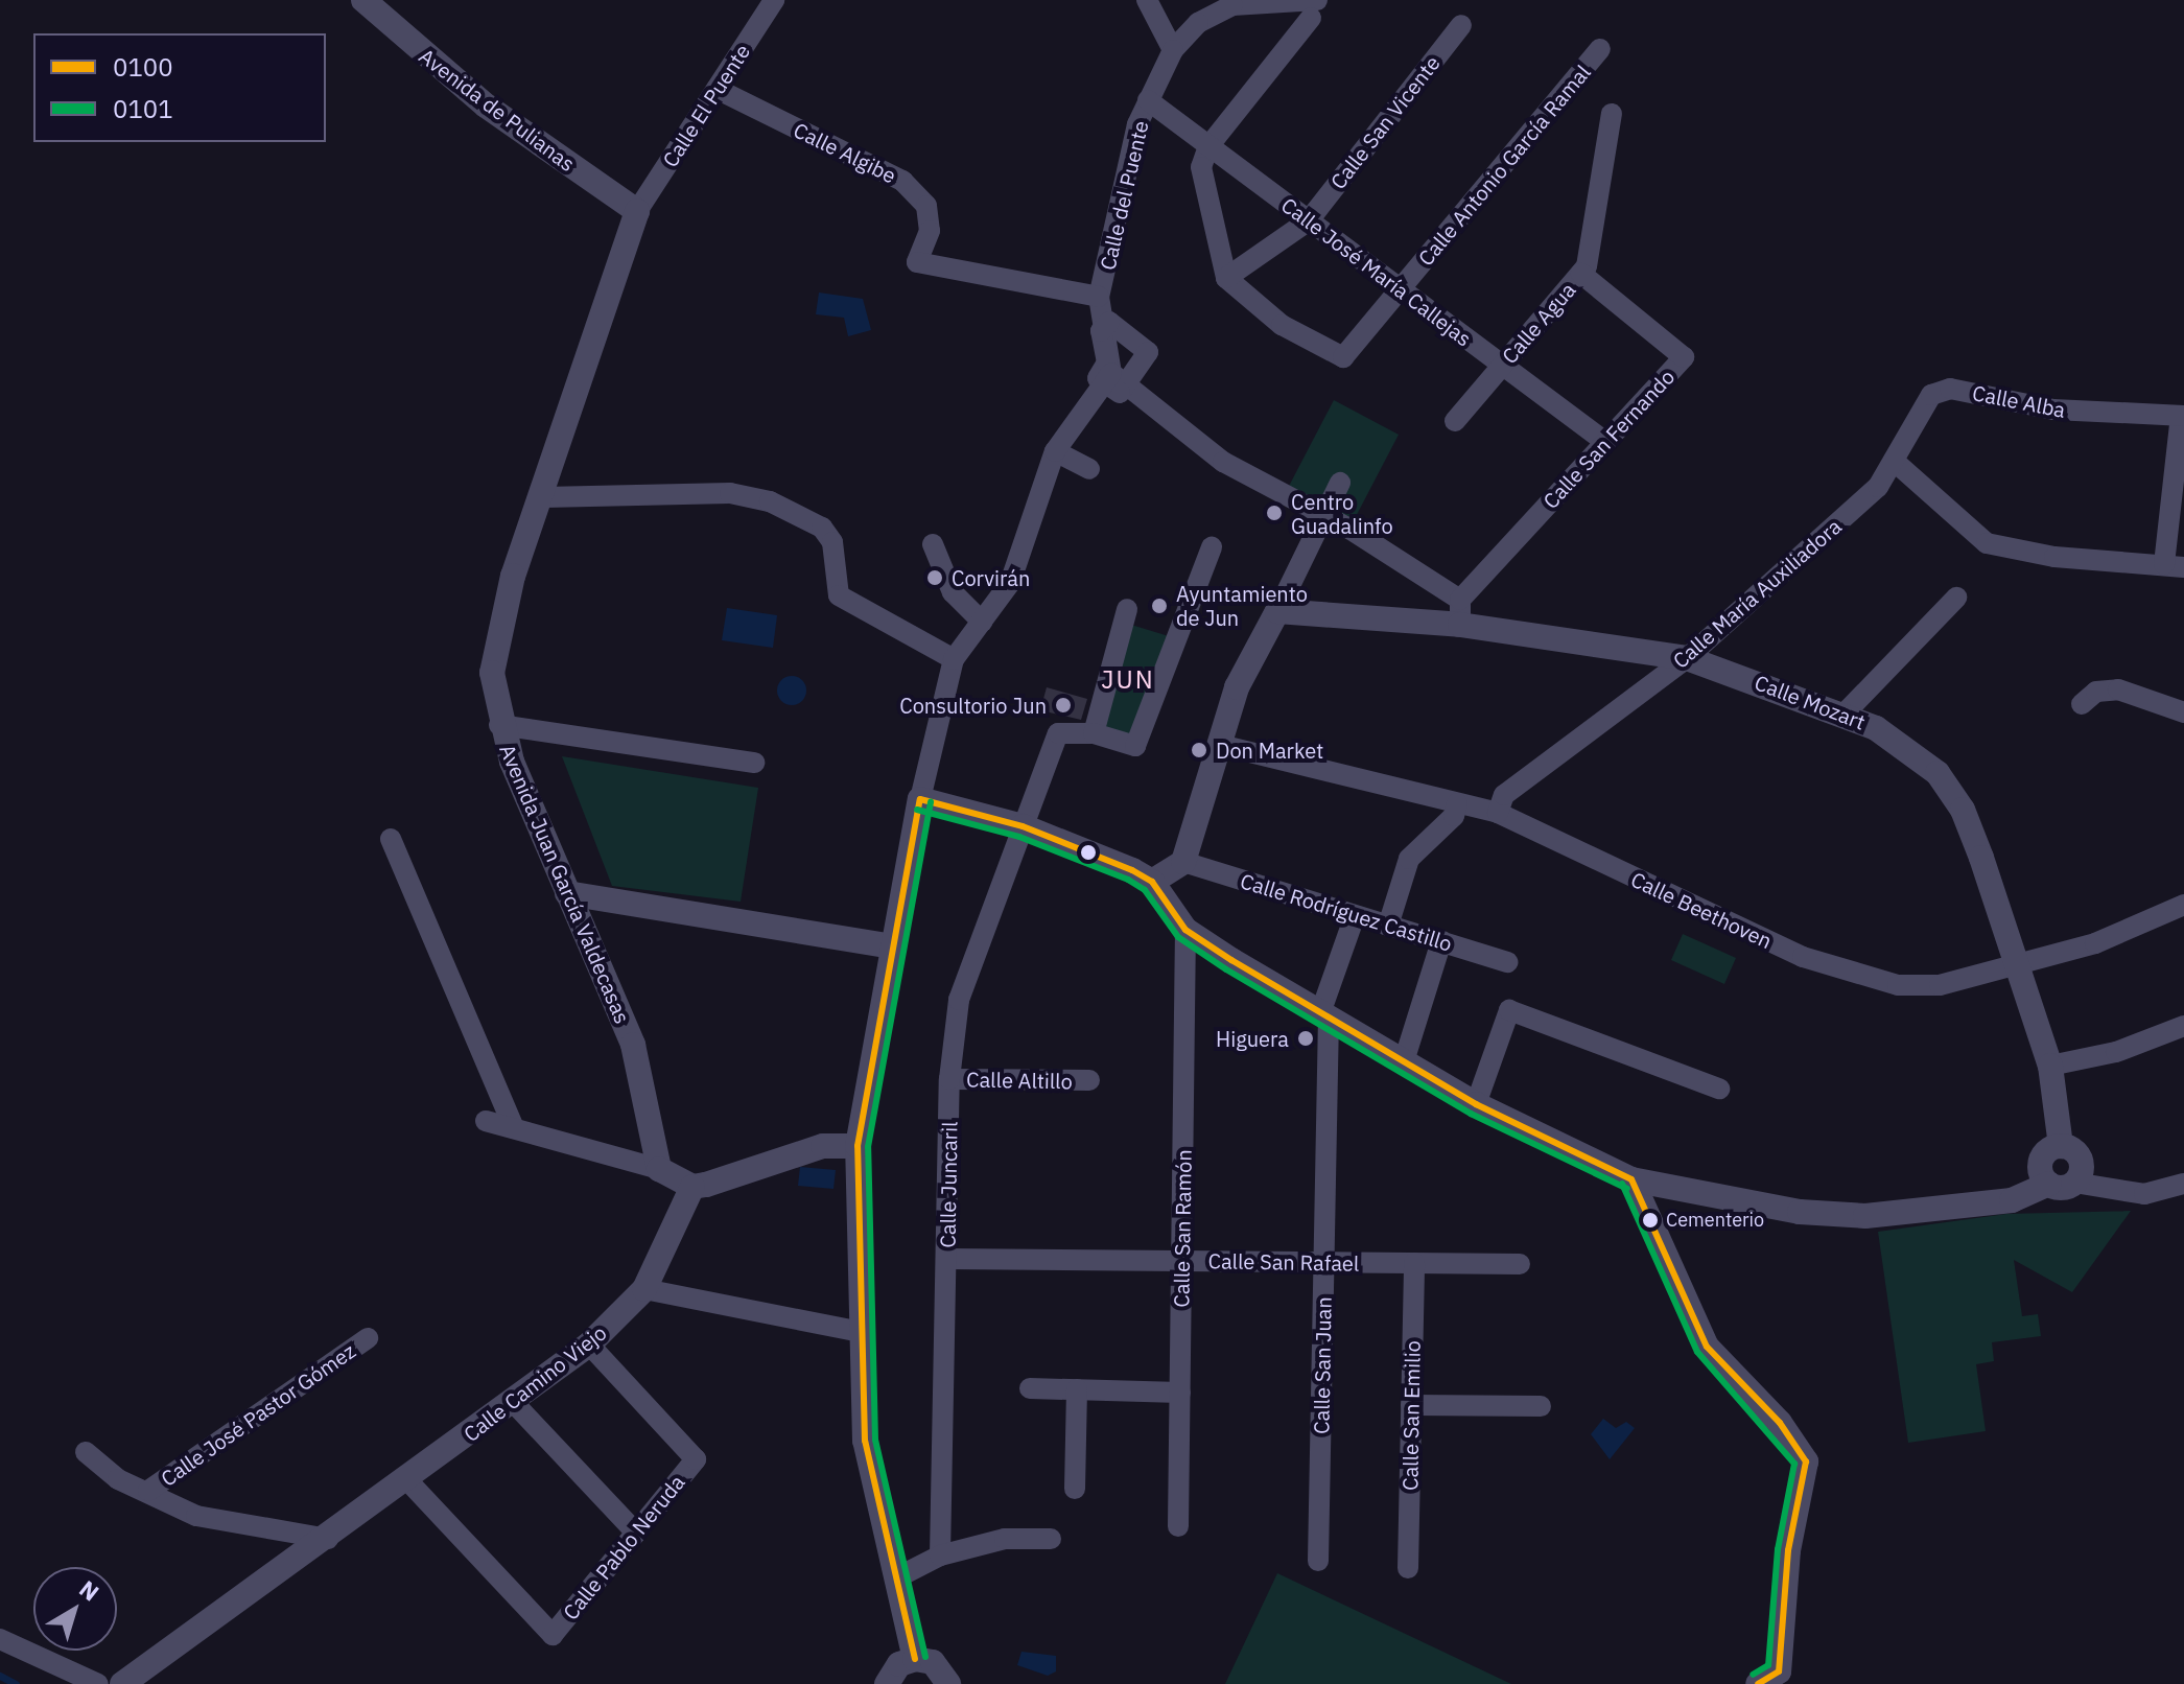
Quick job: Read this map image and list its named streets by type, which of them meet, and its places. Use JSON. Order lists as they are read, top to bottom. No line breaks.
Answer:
{"streets":{"street":["Calle El Puente","Avenida de Pulianas","Calle San Vicente","Calle Algibe","Calle Antonio García Ramal","Calle del Puente","Calle José María Callejas","Calle Agua","Calle Alba","Calle San Fernando","Calle María Auxiliadora","Calle Mozart","Avenida Juan García Valdecasas","Calle Beethoven","Calle Rodríguez Castillo","Calle Altillo","Calle Juncaril","Calle San Ramón","Calle San Rafael","Calle San Juan","Calle Camino Viejo","Calle José Pastor Gómez","Calle San Emilio","Calle Pablo Neruda"]},"crossings":[["Calle El Puente","Avenida de Pulianas"],["Calle El Puente","Calle Algibe"],["Calle El Puente","Avenida Juan García Valdecasas"],["Avenida de Pulianas","Avenida Juan García Valdecasas"],["Calle San Vicente","Calle Antonio García Ramal"],["Calle San Vicente","Calle José María Callejas"],["Calle Algibe","Calle del Puente"],["Calle Antonio García Ramal","Calle José María Callejas"],["Calle del Puente","Calle José María Callejas"],["Calle José María Callejas","Calle Agua"],["Calle José María Callejas","Calle San Fernando"],["Calle Agua","Calle San Fernando"],["Calle Alba","Calle María Auxiliadora"],["Calle San Fernando","Calle Mozart"],["Calle María Auxiliadora","Calle Mozart"],["Calle María Auxiliadora","Calle Beethoven"],["Calle Mozart","Calle Beethoven"],["Calle Rodríguez Castillo","Calle San Juan"],["Calle Altillo","Calle Juncaril"],["Calle Juncaril","Calle San Rafael"],["Calle San Ramón","Calle San Rafael"],["Calle San Rafael","Calle San Juan"],["Calle San Rafael","Calle San Emilio"],["Calle Camino Viejo","Calle Pablo Neruda"]],"districts":["JUN"],"places":["Centro Guadalinfo","Corvirán","Ayuntamiento de Jun","Consultorio Jun","Don Market","Higuera","Cementerio"],"lines":["transit line 0100","transit line 0101"],"legend":["0100","0101"],"north":"top right"}
